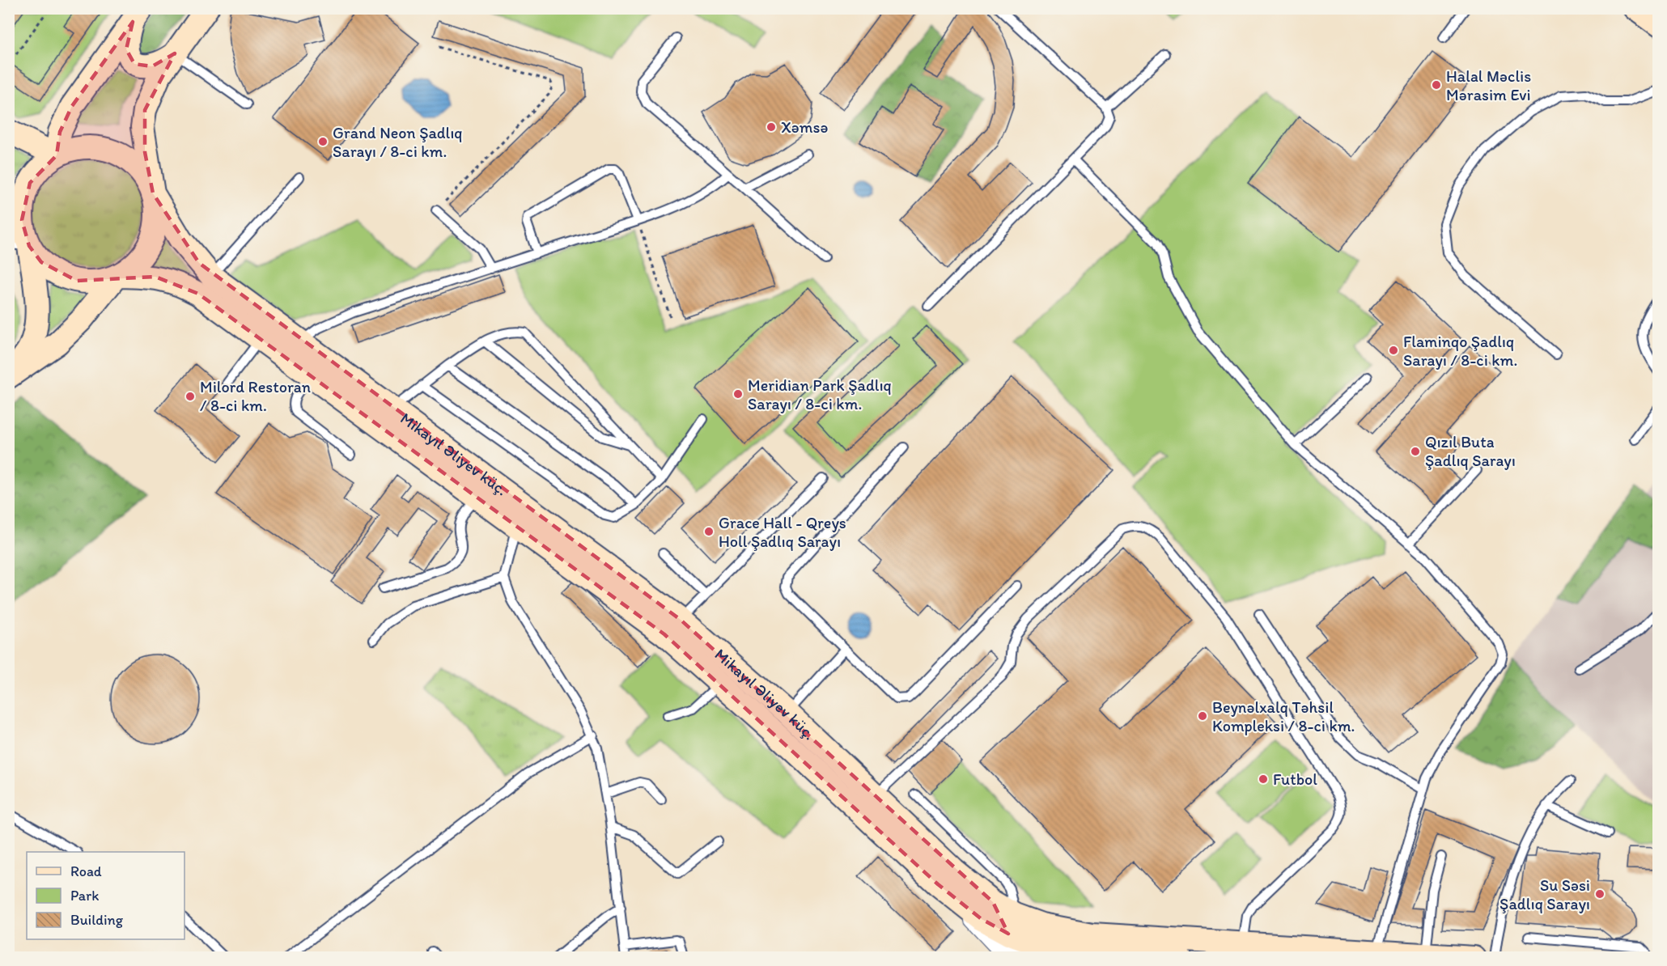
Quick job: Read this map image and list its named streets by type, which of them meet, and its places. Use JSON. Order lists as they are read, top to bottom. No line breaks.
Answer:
{"streets":{"main road":["Mikayıl Əliyev küç."]},"places":["Halal Məclis Mərasim Evi","Xəmsə","Grand Neon Şadlıq Sarayı / 8-ci km.","Flaminqo Şadlıq Sarayı / 8-ci km.","Meridian Park Şadlıq Sarayı / 8-ci km.","Milord Restoran / 8-ci km.","Qızıl Buta Şadlıq Sarayı","Grace Hall - Qreys Holl Şadlıq Sarayı","Beynəlxalq Təhsil Kompleksi / 8-ci km.","Futbol","Su Səsi Şadlıq Sarayı"],"legend":["Road","Park","Building"]}
